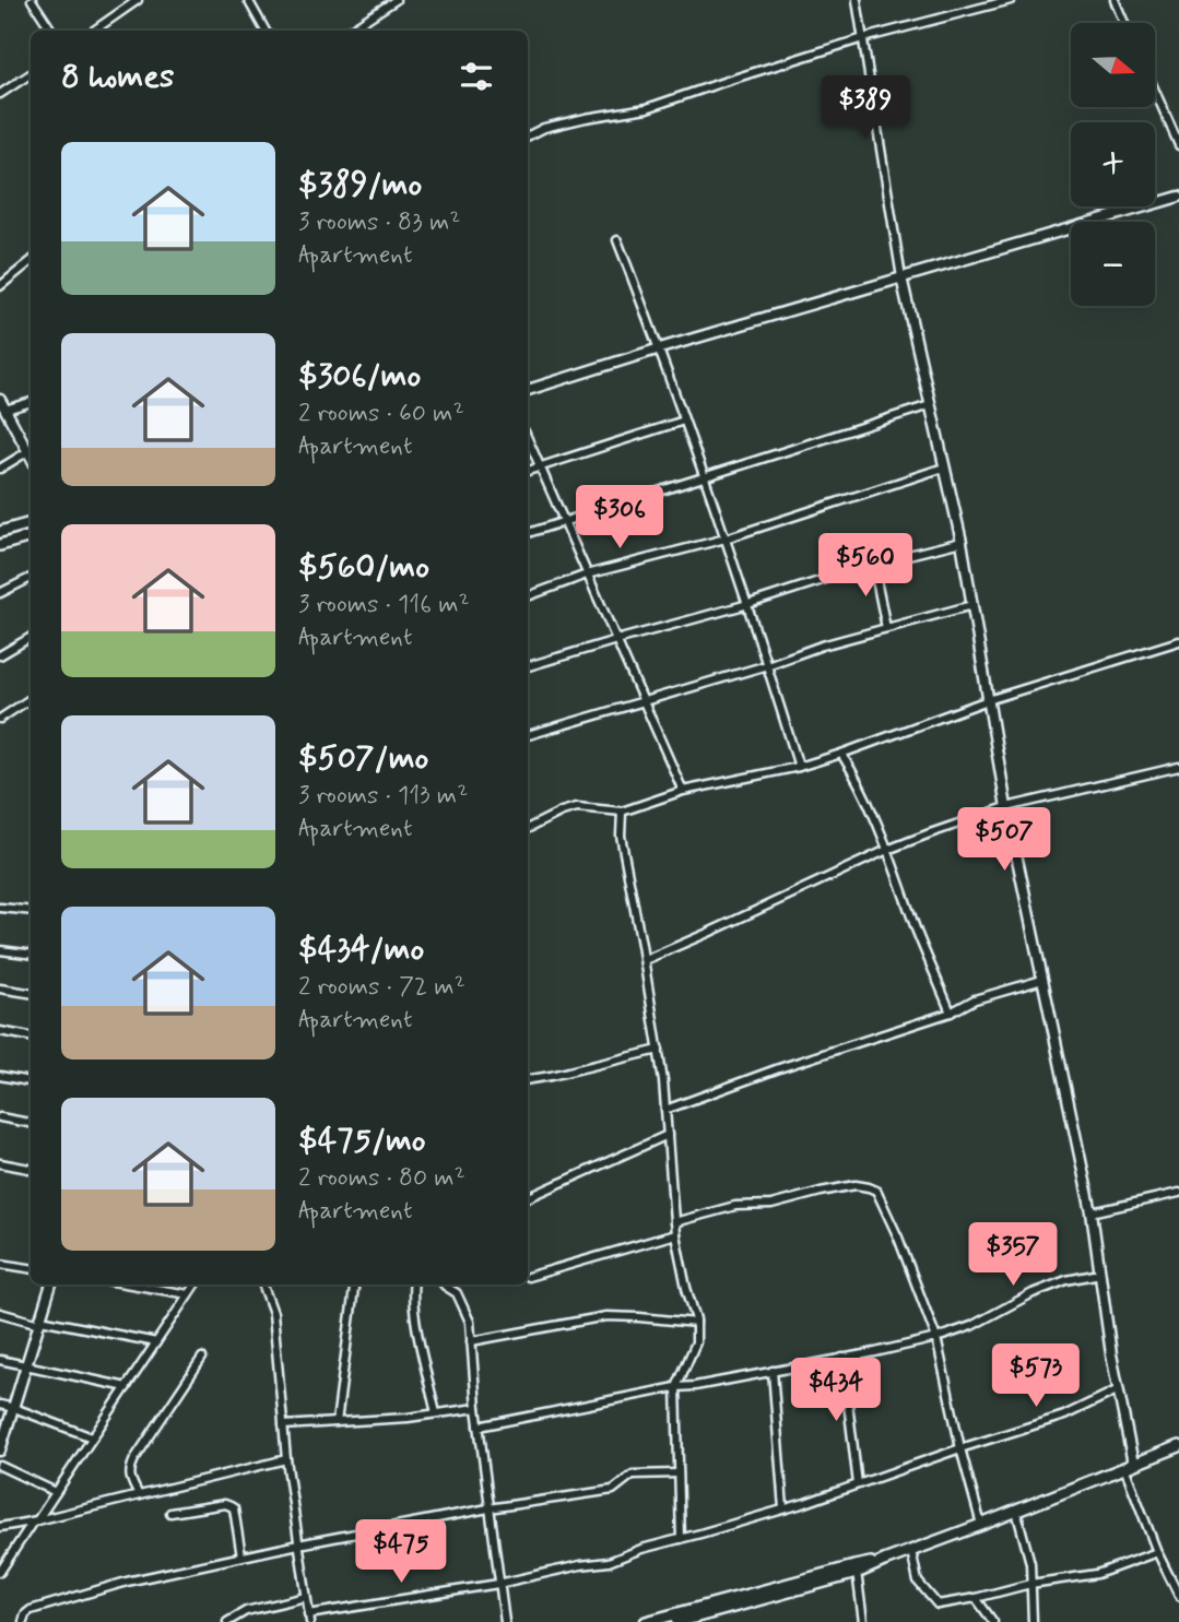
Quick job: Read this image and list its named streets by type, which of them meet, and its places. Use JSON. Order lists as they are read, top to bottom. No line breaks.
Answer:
{"north":"right","page":{"map_buttons":["+","−"],"heading":"8 homes","price":["$389","$306","$560","$507","$357","$573","$434","$475"],"list":[{"name":"$389/mo","note":"3 rooms · 83 m² · Apartment"},{"name":"$306/mo","note":"2 rooms · 60 m² · Apartment"},{"name":"$560/mo","note":"3 rooms · 116 m² · Apartment"},{"name":"$507/mo","note":"3 rooms · 113 m² · Apartment"},{"name":"$434/mo","note":"2 rooms · 72 m² · Apartment"},{"name":"$475/mo","note":"2 rooms · 80 m² · Apartment"}]}}
